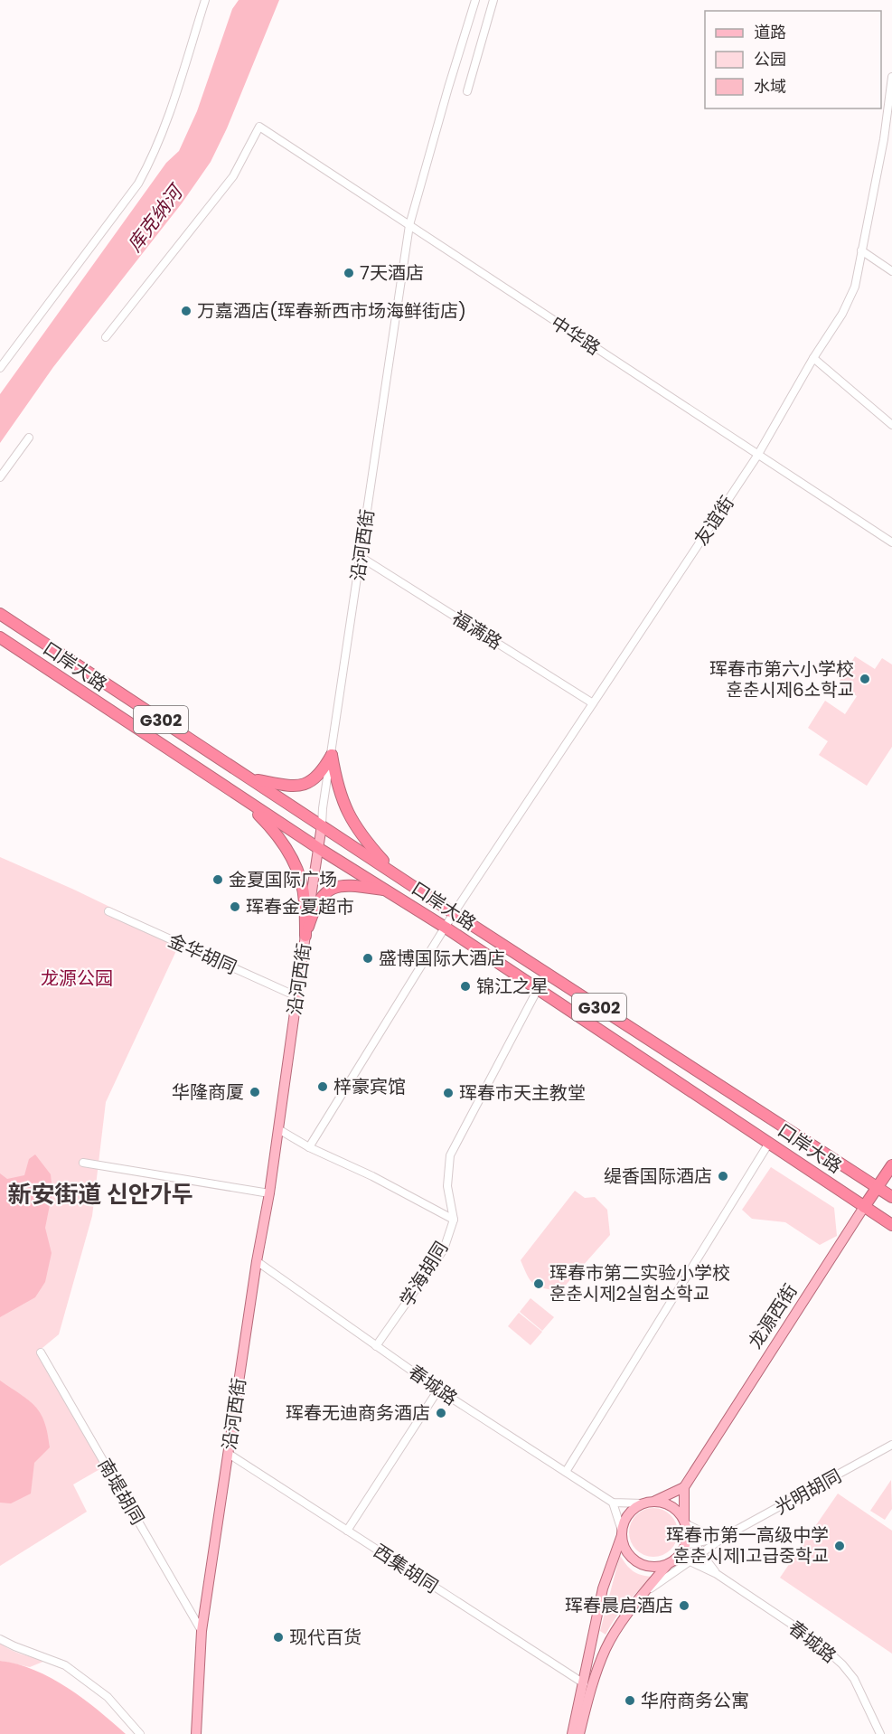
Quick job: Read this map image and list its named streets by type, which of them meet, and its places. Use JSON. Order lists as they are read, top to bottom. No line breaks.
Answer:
{"streets":{"highway":["口岸大路","G302","龙源西街"],"main road":["沿河西街"],"street":["中华路","友谊街","福满路","金华胡同","学海胡同","春城路","南堤胡同","光明胡同","西集胡同"]},"crossings":[["中华路","友谊街"],["中华路","沿河西街"],["友谊街","福满路"],["友谊街","口岸大路"],["沿河西街","福满路"],["沿河西街","口岸大路"],["沿河西街","金华胡同"],["沿河西街","春城路"],["沿河西街","南堤胡同"],["沿河西街","西集胡同"],["口岸大路","学海胡同"],["口岸大路","龙源西街"],["学海胡同","春城路"]],"districts":["新安街道 신안가두"],"water":["库克纳河"],"parks":["龙源公园"],"places":["7天酒店","万嘉酒店(珲春新西市场海鲜街店)","珲春市第六小学校 훈춘시제6소학교","金夏国际广场","珲春金夏超市","盛博国际大酒店","锦江之星","梓豪宾馆","华隆商厦","珲春市天主教堂","缇香国际酒店","珲春市第二实验小学校 훈춘시제2실험소학교","珲春无迪商务酒店","珲春市第一高级中学 훈춘시제1고급중학교","珲春晨启酒店","现代百货","华府商务公寓"],"legend":["道路","公园","水域"]}
